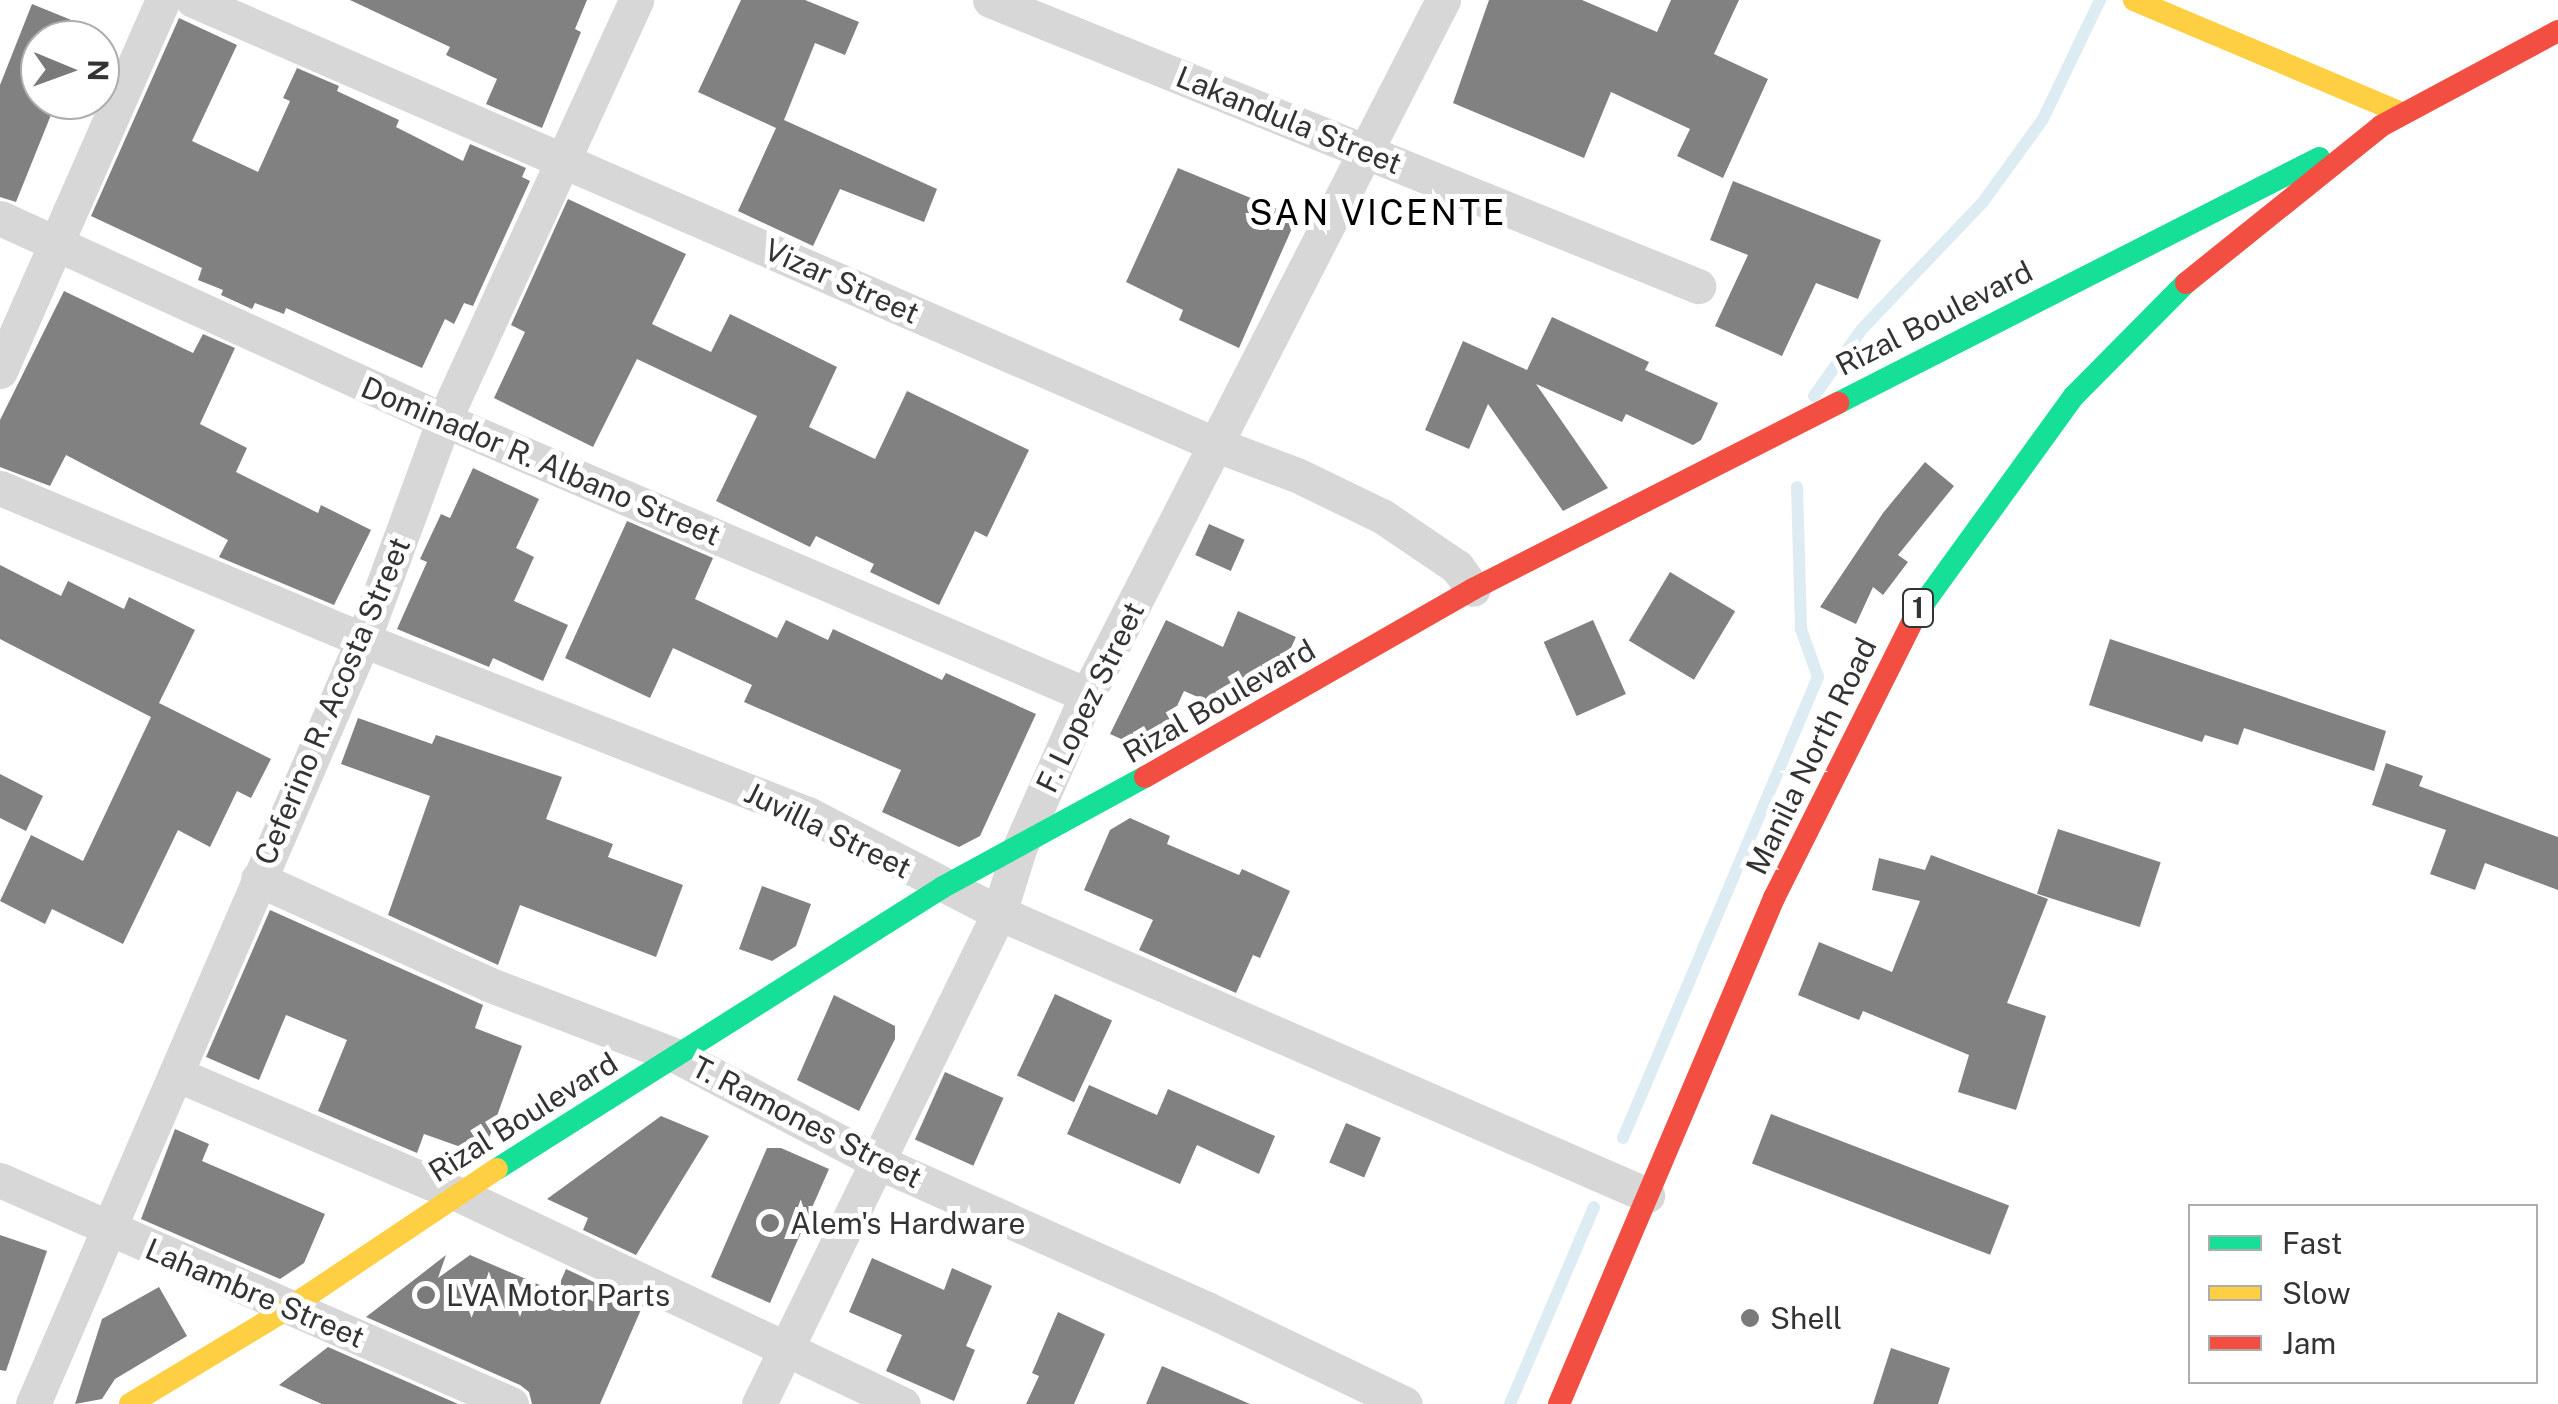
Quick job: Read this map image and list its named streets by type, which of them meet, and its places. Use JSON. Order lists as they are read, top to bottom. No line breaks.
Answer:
{"streets":{"main road":["Rizal Boulevard","1","Manila North Road"],"street":["Lakandula Street","Vizar Street","Dominador R. Albano Street","F. Lopez Street","Ceferino R. Acosta Street","Juvilla Street","T. Ramones Street","Lahambre Street"]},"crossings":[["Lakandula Street","F. Lopez Street"],["Vizar Street","Rizal Boulevard"],["Vizar Street","F. Lopez Street"],["Vizar Street","Ceferino R. Acosta Street"],["Rizal Boulevard","F. Lopez Street"],["Rizal Boulevard","Manila North Road"],["Rizal Boulevard","Juvilla Street"],["Rizal Boulevard","T. Ramones Street"],["Rizal Boulevard","Lahambre Street"],["Dominador R. Albano Street","F. Lopez Street"],["Dominador R. Albano Street","Ceferino R. Acosta Street"],["F. Lopez Street","Juvilla Street"],["F. Lopez Street","T. Ramones Street"],["Ceferino R. Acosta Street","Juvilla Street"],["Ceferino R. Acosta Street","T. Ramones Street"],["Ceferino R. Acosta Street","Lahambre Street"],["Manila North Road","Juvilla Street"]],"districts":["SAN VICENTE"],"places":["Alem's Hardware","LVA Motor Parts","Shell"],"legend":["Fast","Slow","Jam"],"north":"right"}
